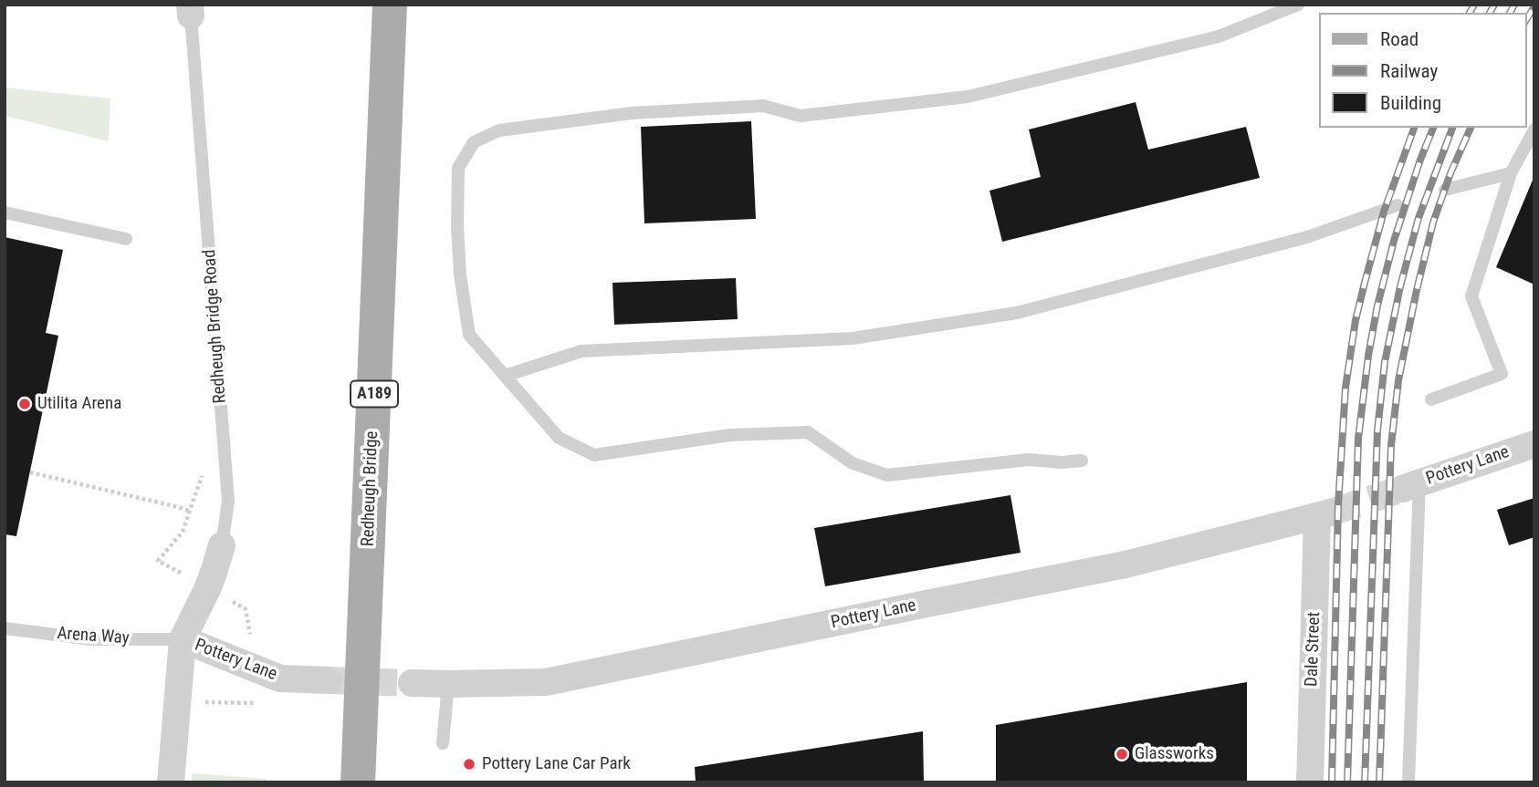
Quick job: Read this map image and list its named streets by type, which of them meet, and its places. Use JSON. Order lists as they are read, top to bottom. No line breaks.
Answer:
{"streets":{"main road":["A189","Redheugh Bridge"],"street":["Redheugh Bridge Road","Pottery Lane","Dale Street"],"lane":["Arena Way"]},"crossings":[["Redheugh Bridge Road","Pottery Lane"],["Redheugh Bridge Road","Arena Way"],["Pottery Lane","Arena Way"],["Pottery Lane","Dale Street"]],"places":["Utilita Arena","Glassworks","Pottery Lane Car Park"],"legend":["Road","Railway","Building"]}
